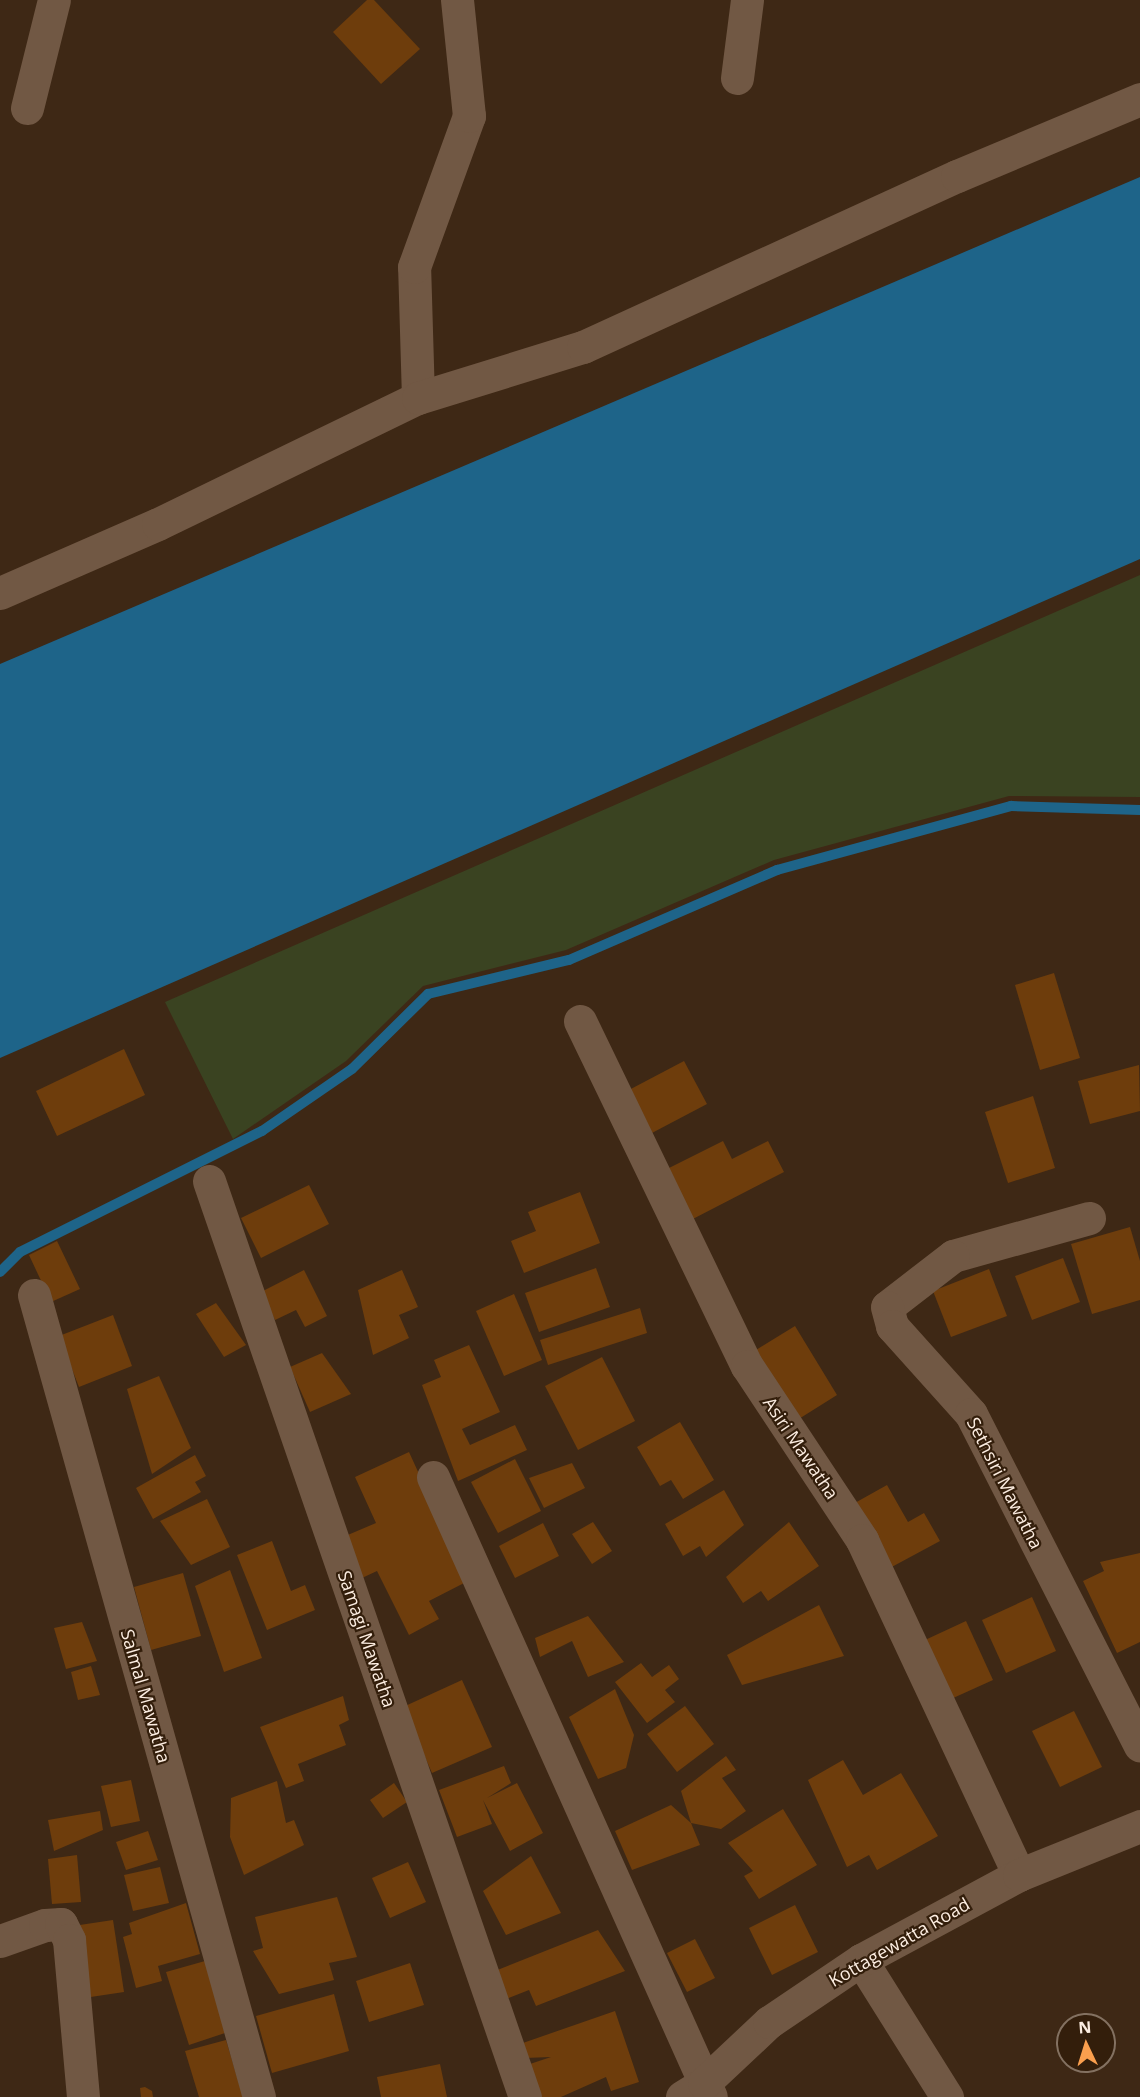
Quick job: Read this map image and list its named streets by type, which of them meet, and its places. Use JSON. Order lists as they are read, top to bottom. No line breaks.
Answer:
{"streets":{"street":["Asiri Mawatha","Sethsiri Mawatha","Samagi Mawatha","Salmal Mawatha","Kottagewatta Road"]},"crossings":[["Asiri Mawatha","Kottagewatta Road"]],"north":"top"}
